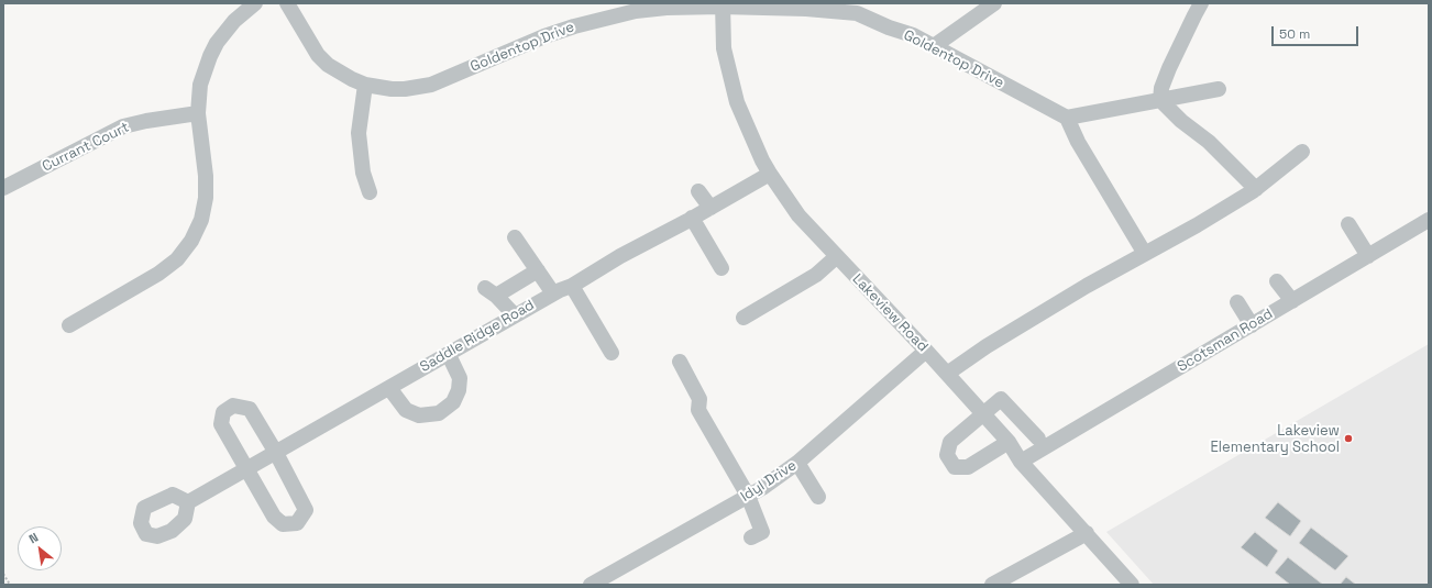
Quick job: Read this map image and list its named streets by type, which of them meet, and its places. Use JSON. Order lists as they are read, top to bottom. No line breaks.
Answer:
{"streets":{"street":["Goldentop Drive","Currant Court","Lakeview Road","Saddle Ridge Road","Scotsman Road","Idyl Drive"]},"crossings":[["Goldentop Drive","Lakeview Road"],["Lakeview Road","Saddle Ridge Road"],["Lakeview Road","Scotsman Road"],["Lakeview Road","Idyl Drive"]],"places":["Lakeview Elementary School"],"scale_bar":"50 m","north":"top left"}
